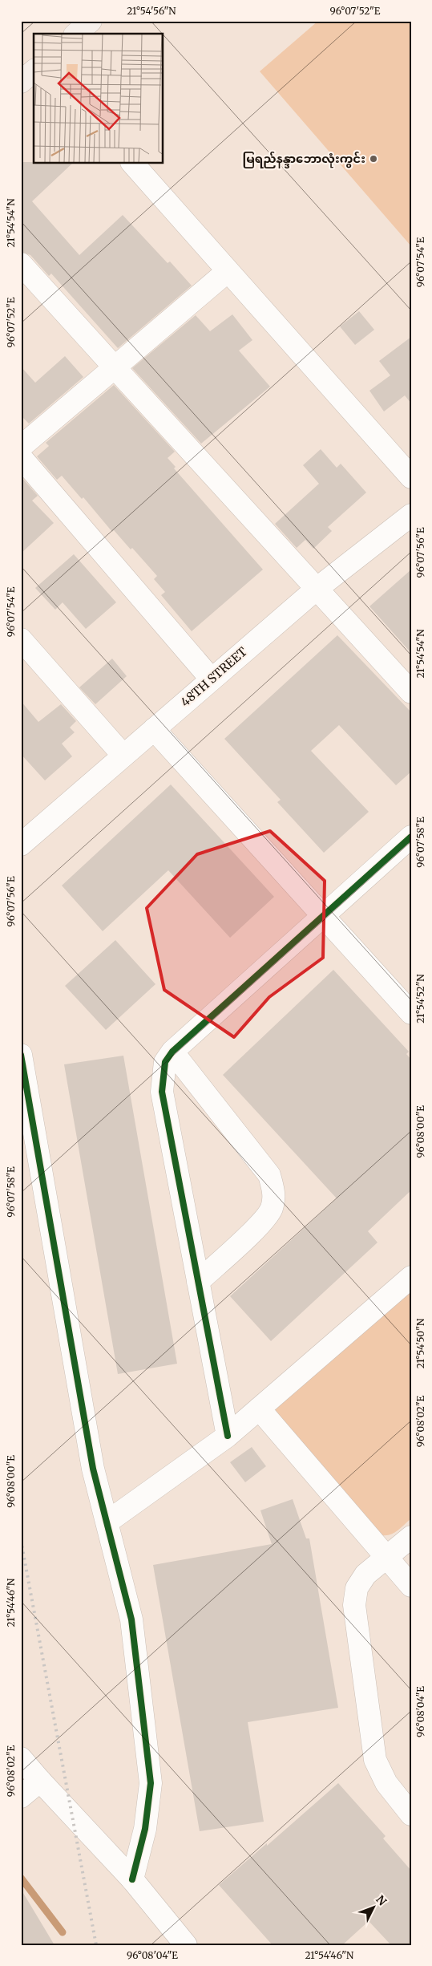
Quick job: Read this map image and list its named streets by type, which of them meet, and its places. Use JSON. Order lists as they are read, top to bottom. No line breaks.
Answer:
{"streets":{"street":["48TH STREET"]},"places":["မြရည်နန္ဒာဘောလုံးကွင်း"],"north":"top right","coordinates":["21°54'56\"N","96°07'52\"E","21°54'54\"N","96°07'54\"E","96°07'56\"E","96°07'58\"E","21°54'52\"N","96°08'00\"E","21°54'50\"N","96°08'02\"E","21°54'46\"N","96°08'04\"E"]}
